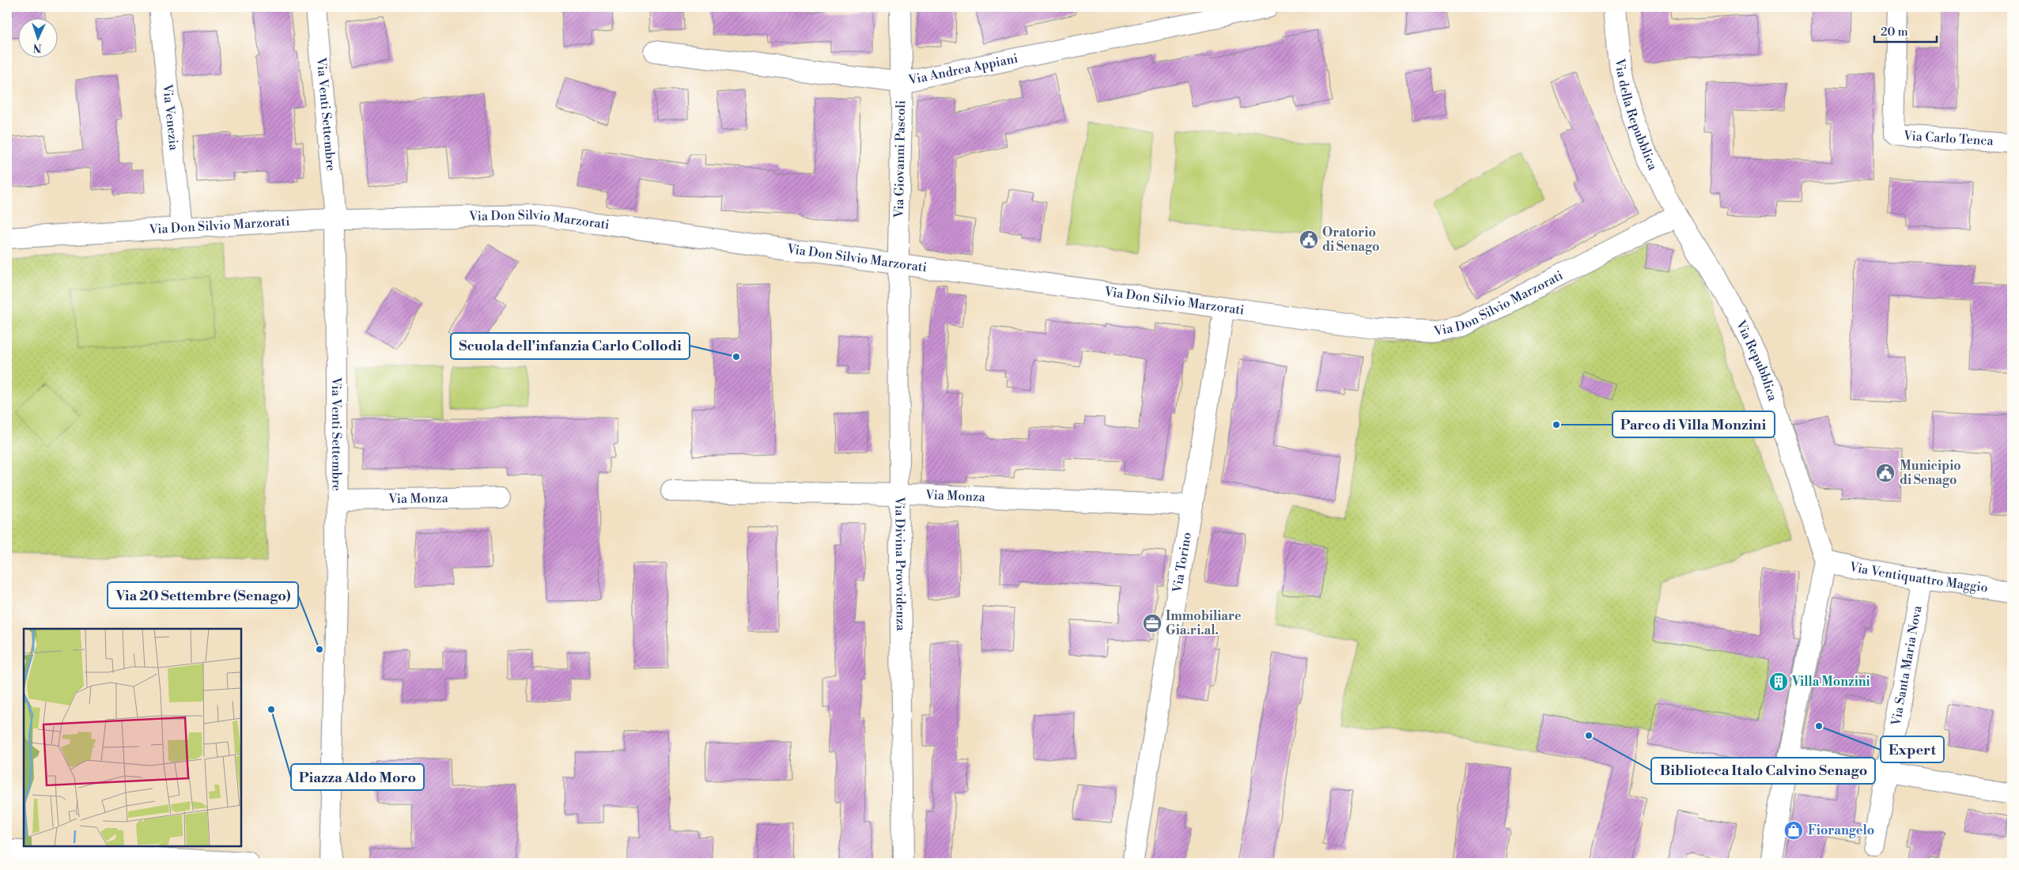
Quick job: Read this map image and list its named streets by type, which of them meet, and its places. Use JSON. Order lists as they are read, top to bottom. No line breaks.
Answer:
{"streets":{"street":["Via Andrea Appiani","Via della Repubblica","Via Venti Settembre","Via Venezia","Via Carlo Tenca","Via Giovanni Pascoli","Via Don Silvio Marzorati","Via Repubblica","Via Monza","Via Torino","Via Divina Provvidenza","Via Ventiquattro Maggio","Via Santa Maria Nova"]},"crossings":[["Via Andrea Appiani","Via Giovanni Pascoli"],["Via della Repubblica","Via Don Silvio Marzorati"],["Via della Repubblica","Via Repubblica"],["Via Venti Settembre","Via Don Silvio Marzorati"],["Via Venti Settembre","Via Monza"],["Via Venezia","Via Don Silvio Marzorati"],["Via Giovanni Pascoli","Via Don Silvio Marzorati"],["Via Giovanni Pascoli","Via Divina Provvidenza"],["Via Don Silvio Marzorati","Via Repubblica"],["Via Don Silvio Marzorati","Via Torino"],["Via Don Silvio Marzorati","Via Divina Provvidenza"],["Via Repubblica","Via Ventiquattro Maggio"],["Via Monza","Via Torino"],["Via Monza","Via Divina Provvidenza"],["Via Ventiquattro Maggio","Via Santa Maria Nova"]],"places":{"public building":["Oratorio di Senago","Municipio di Senago"],"other":["Scuola dell'infanzia Carlo Collodi","Parco di Villa Monzini","Via 20 Settembre (Senago)","Piazza Aldo Moro","Expert","Biblioteca Italo Calvino Senago"],"office":["Immobiliare Gia.ri.al."],"building":["Villa Monzini"],"shop":["Fiorangelo"]},"scale_bar":"20 m","north":"bottom"}
